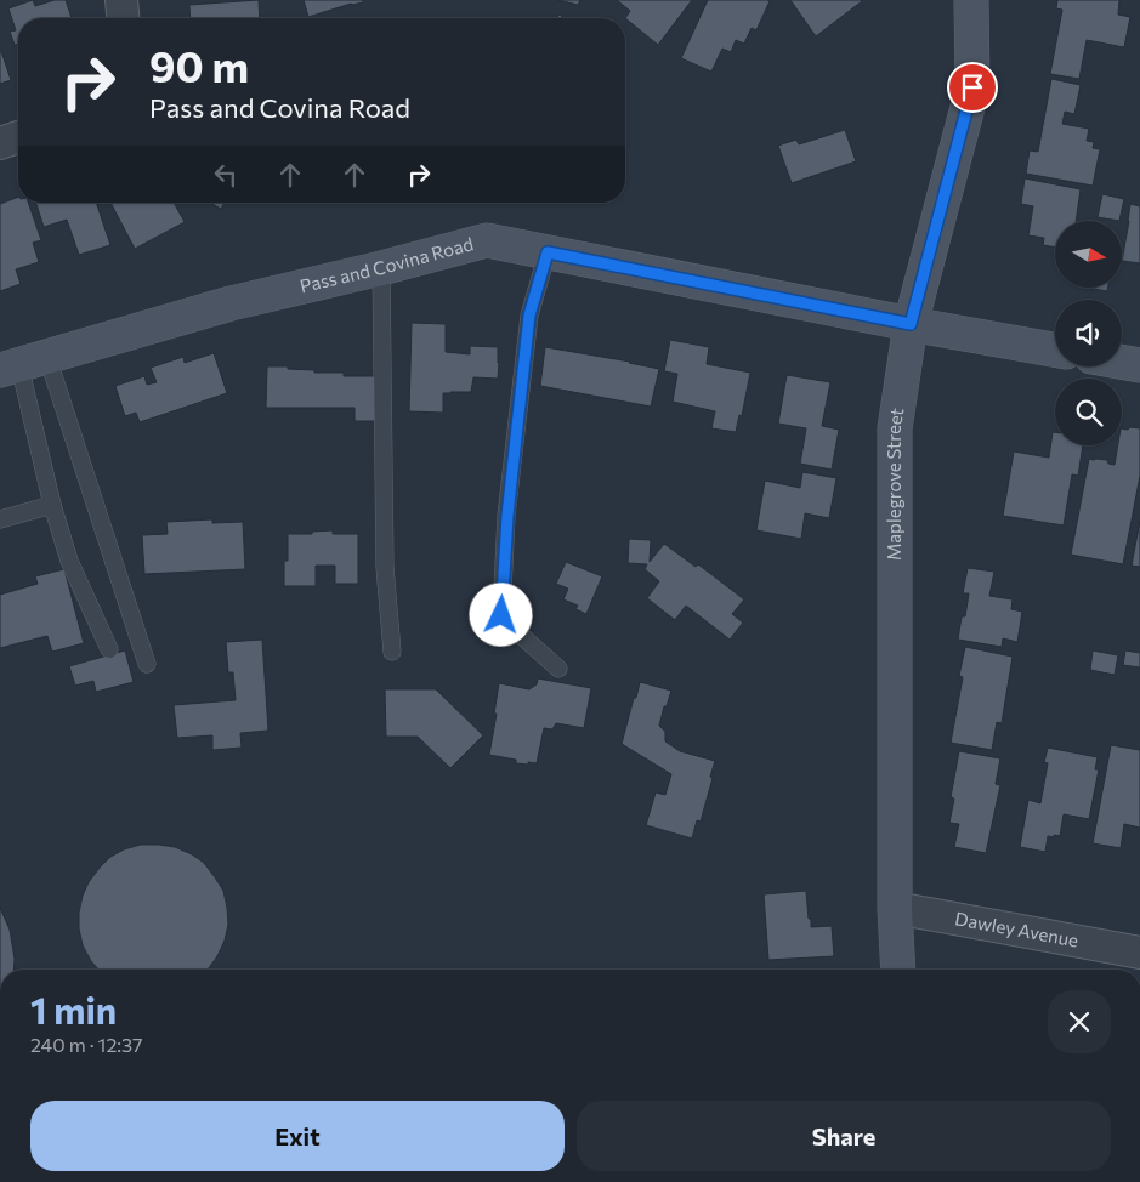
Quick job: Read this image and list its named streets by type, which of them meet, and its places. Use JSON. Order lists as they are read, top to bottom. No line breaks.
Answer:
{"streets":{"street":["Pass and Covina Road","Maplegrove Street","Dawley Avenue"]},"crossings":[["Pass and Covina Road","Maplegrove Street"],["Maplegrove Street","Dawley Avenue"]],"north":"right","page":{"turn":["90 m","Pass and Covina Road"],"heading":["1 min","240 m · 12:37"],"buttons":["Exit","Share"]}}
